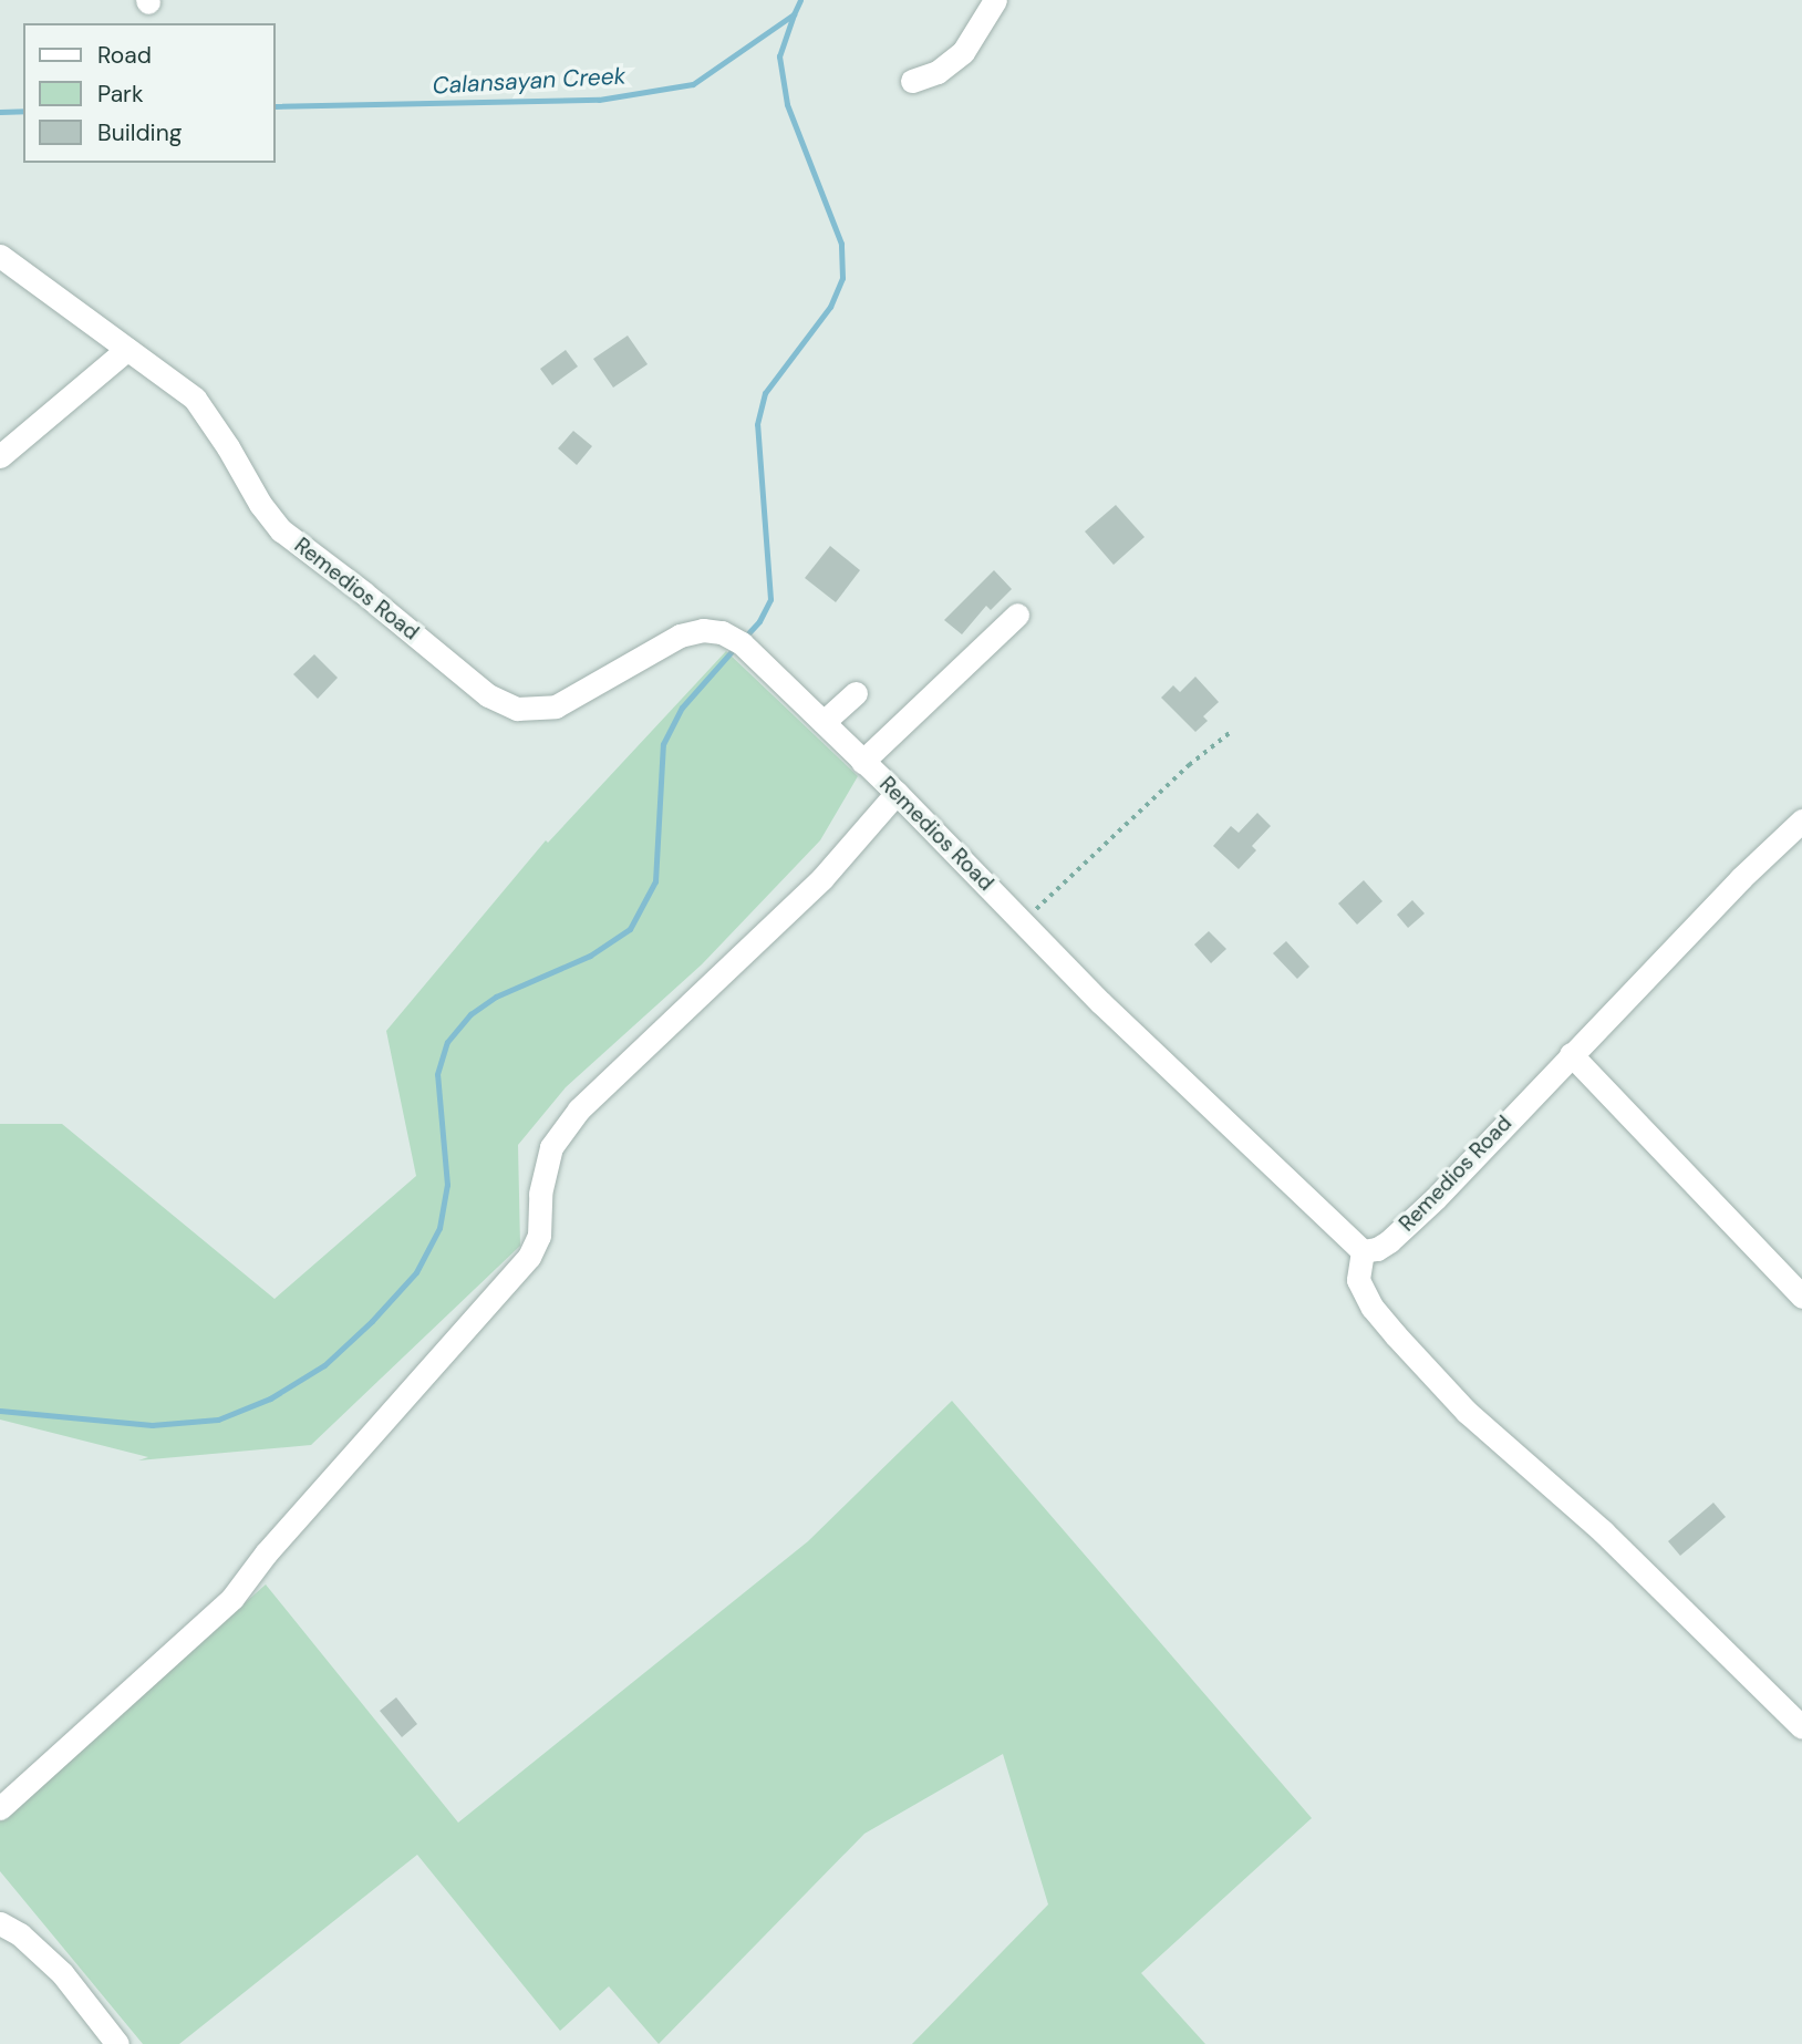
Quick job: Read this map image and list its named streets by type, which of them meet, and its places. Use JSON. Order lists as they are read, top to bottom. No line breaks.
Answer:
{"streets":{"street":["Remedios Road"]},"water":["Calansayan Creek"],"legend":["Road","Park","Building"]}
